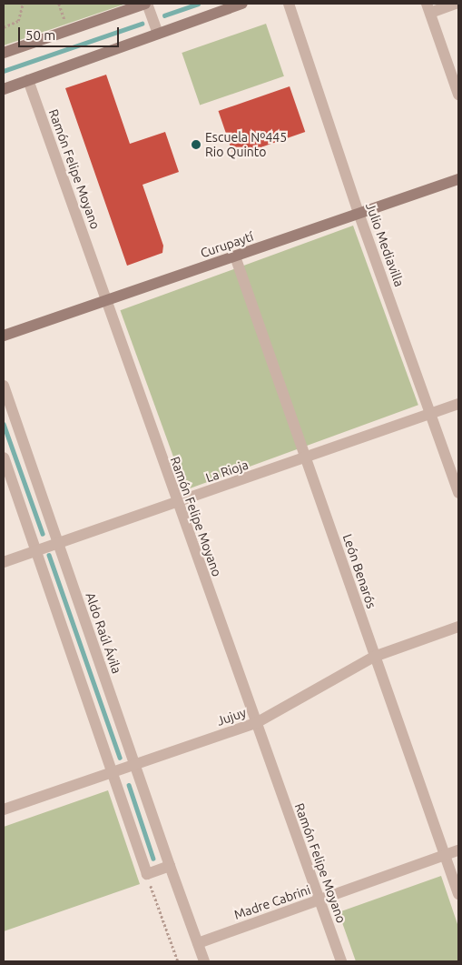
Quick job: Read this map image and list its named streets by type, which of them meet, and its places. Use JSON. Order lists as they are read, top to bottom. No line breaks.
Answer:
{"streets":{"street":["Ramón Felipe Moyano","Curupaytí","Julio Mediavilla","La Rioja","León Benarós","Aldo Raúl Ávila","Jujuy","Madre Cabrini"]},"crossings":[["Ramón Felipe Moyano","Curupaytí"],["Ramón Felipe Moyano","La Rioja"],["Ramón Felipe Moyano","Jujuy"],["Ramón Felipe Moyano","Madre Cabrini"],["Curupaytí","Julio Mediavilla"],["Curupaytí","León Benarós"],["Julio Mediavilla","La Rioja"],["La Rioja","León Benarós"],["La Rioja","Aldo Raúl Ávila"],["León Benarós","Jujuy"],["León Benarós","Madre Cabrini"],["Aldo Raúl Ávila","Jujuy"],["Aldo Raúl Ávila","Madre Cabrini"]],"places":["Escuela Nº445 Rio Quinto"],"scale_bar":"50 m"}
